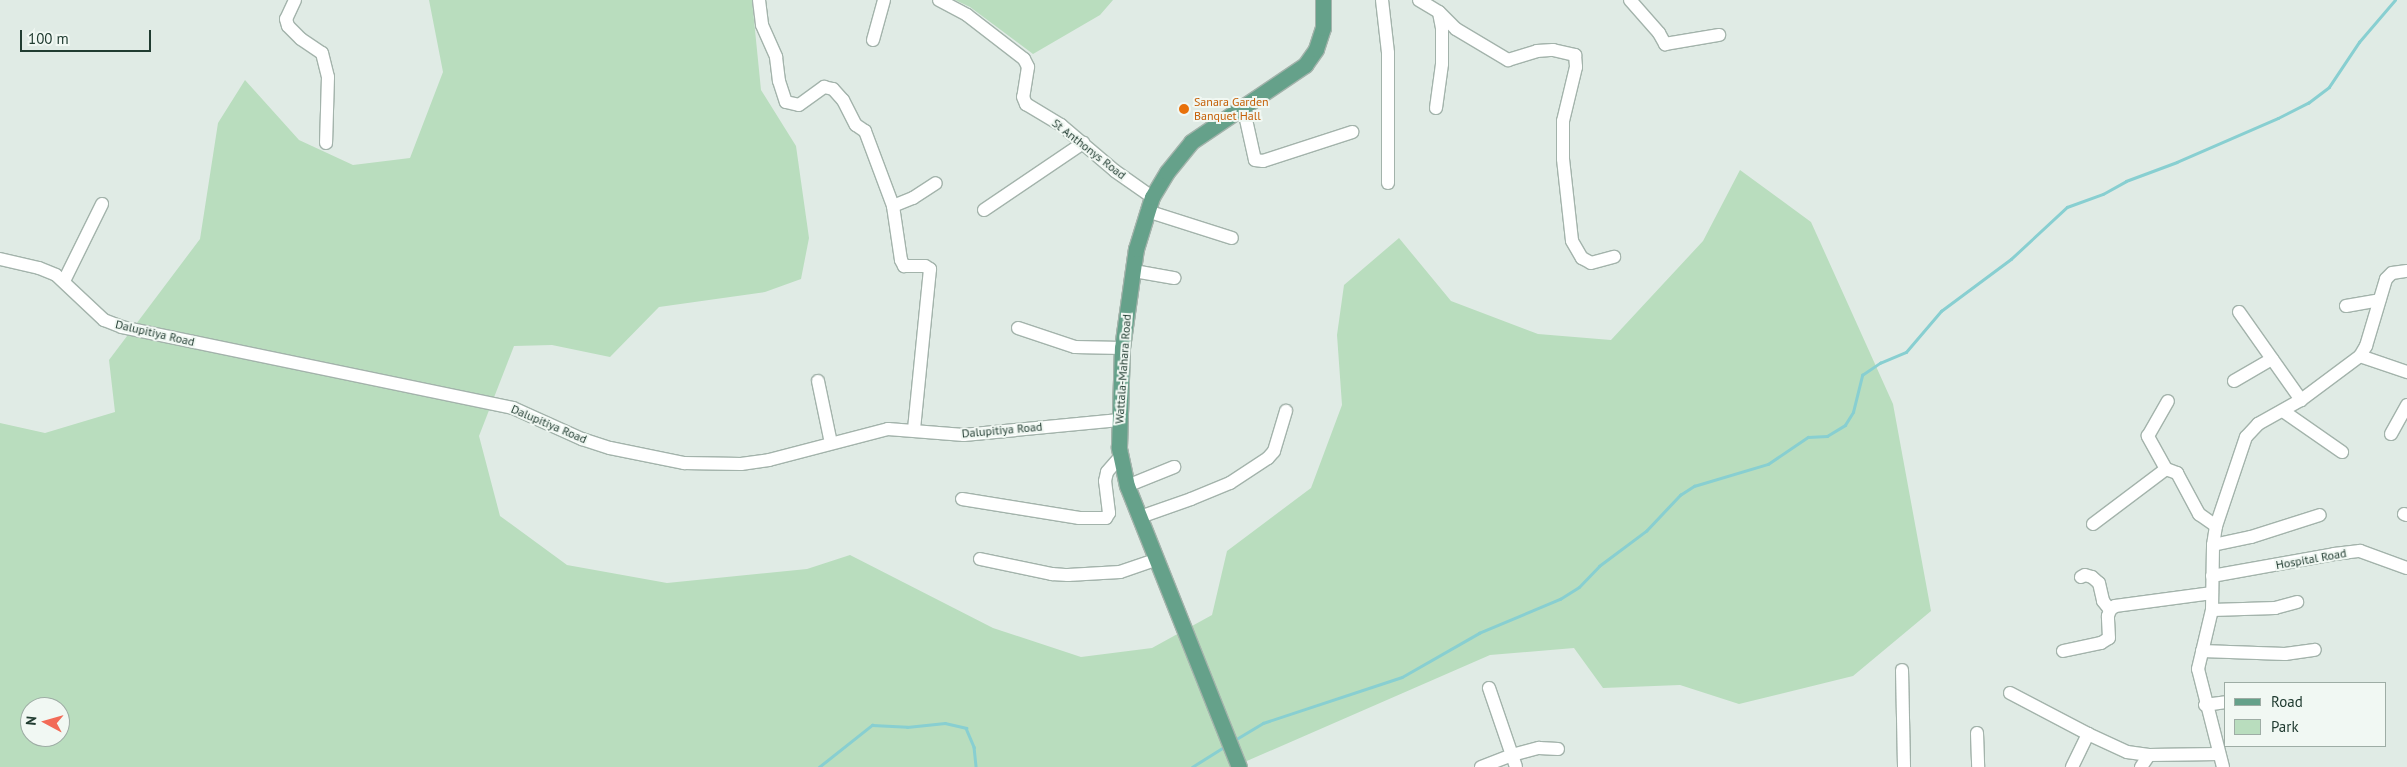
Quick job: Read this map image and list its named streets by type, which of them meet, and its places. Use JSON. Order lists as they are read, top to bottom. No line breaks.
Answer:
{"streets":{"main road":["Wattala-Mahara Road"],"street":["St Anthonys Road","Dalupitiya Road","Hospital Road"]},"crossings":[["St Anthonys Road","Wattala-Mahara Road"],["Dalupitiya Road","Wattala-Mahara Road"]],"places":["Sanara Garden Banquet Hall"],"legend":["Road","Park"],"scale_bar":"100 m","north":"left"}
